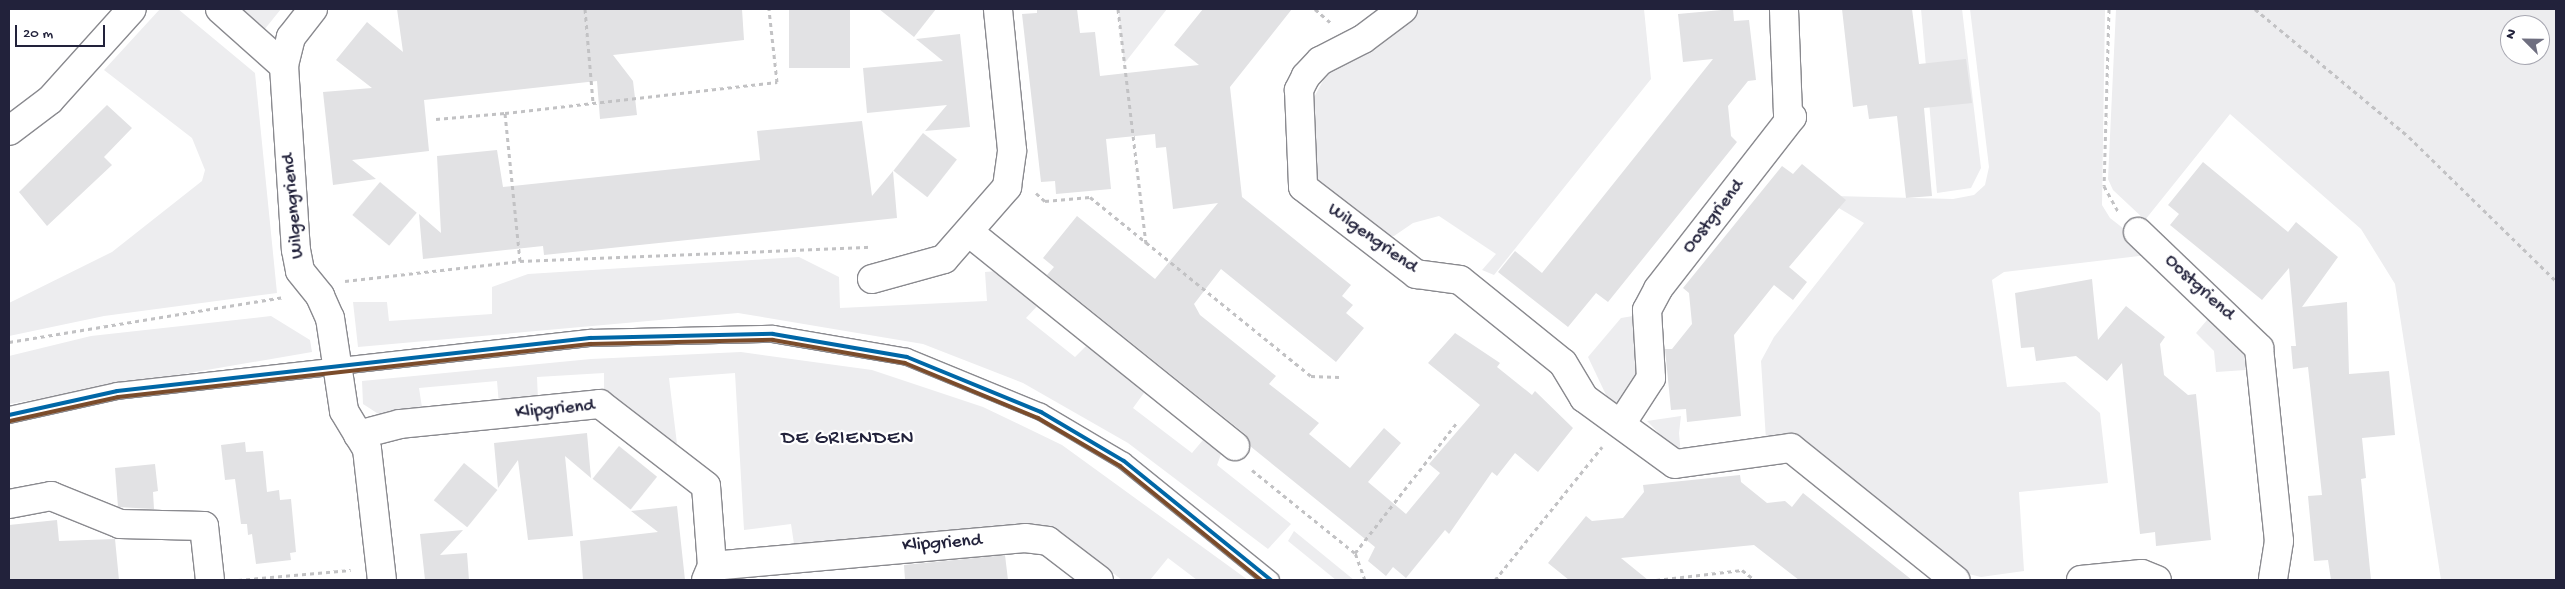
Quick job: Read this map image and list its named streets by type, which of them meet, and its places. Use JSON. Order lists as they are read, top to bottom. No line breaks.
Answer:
{"streets":{"street":["Wilgengriend","Oostgriend","Klipgriend"]},"crossings":[["Wilgengriend","Oostgriend"]],"districts":["DE GRIENDEN"],"scale_bar":"20 m","north":"top left"}
